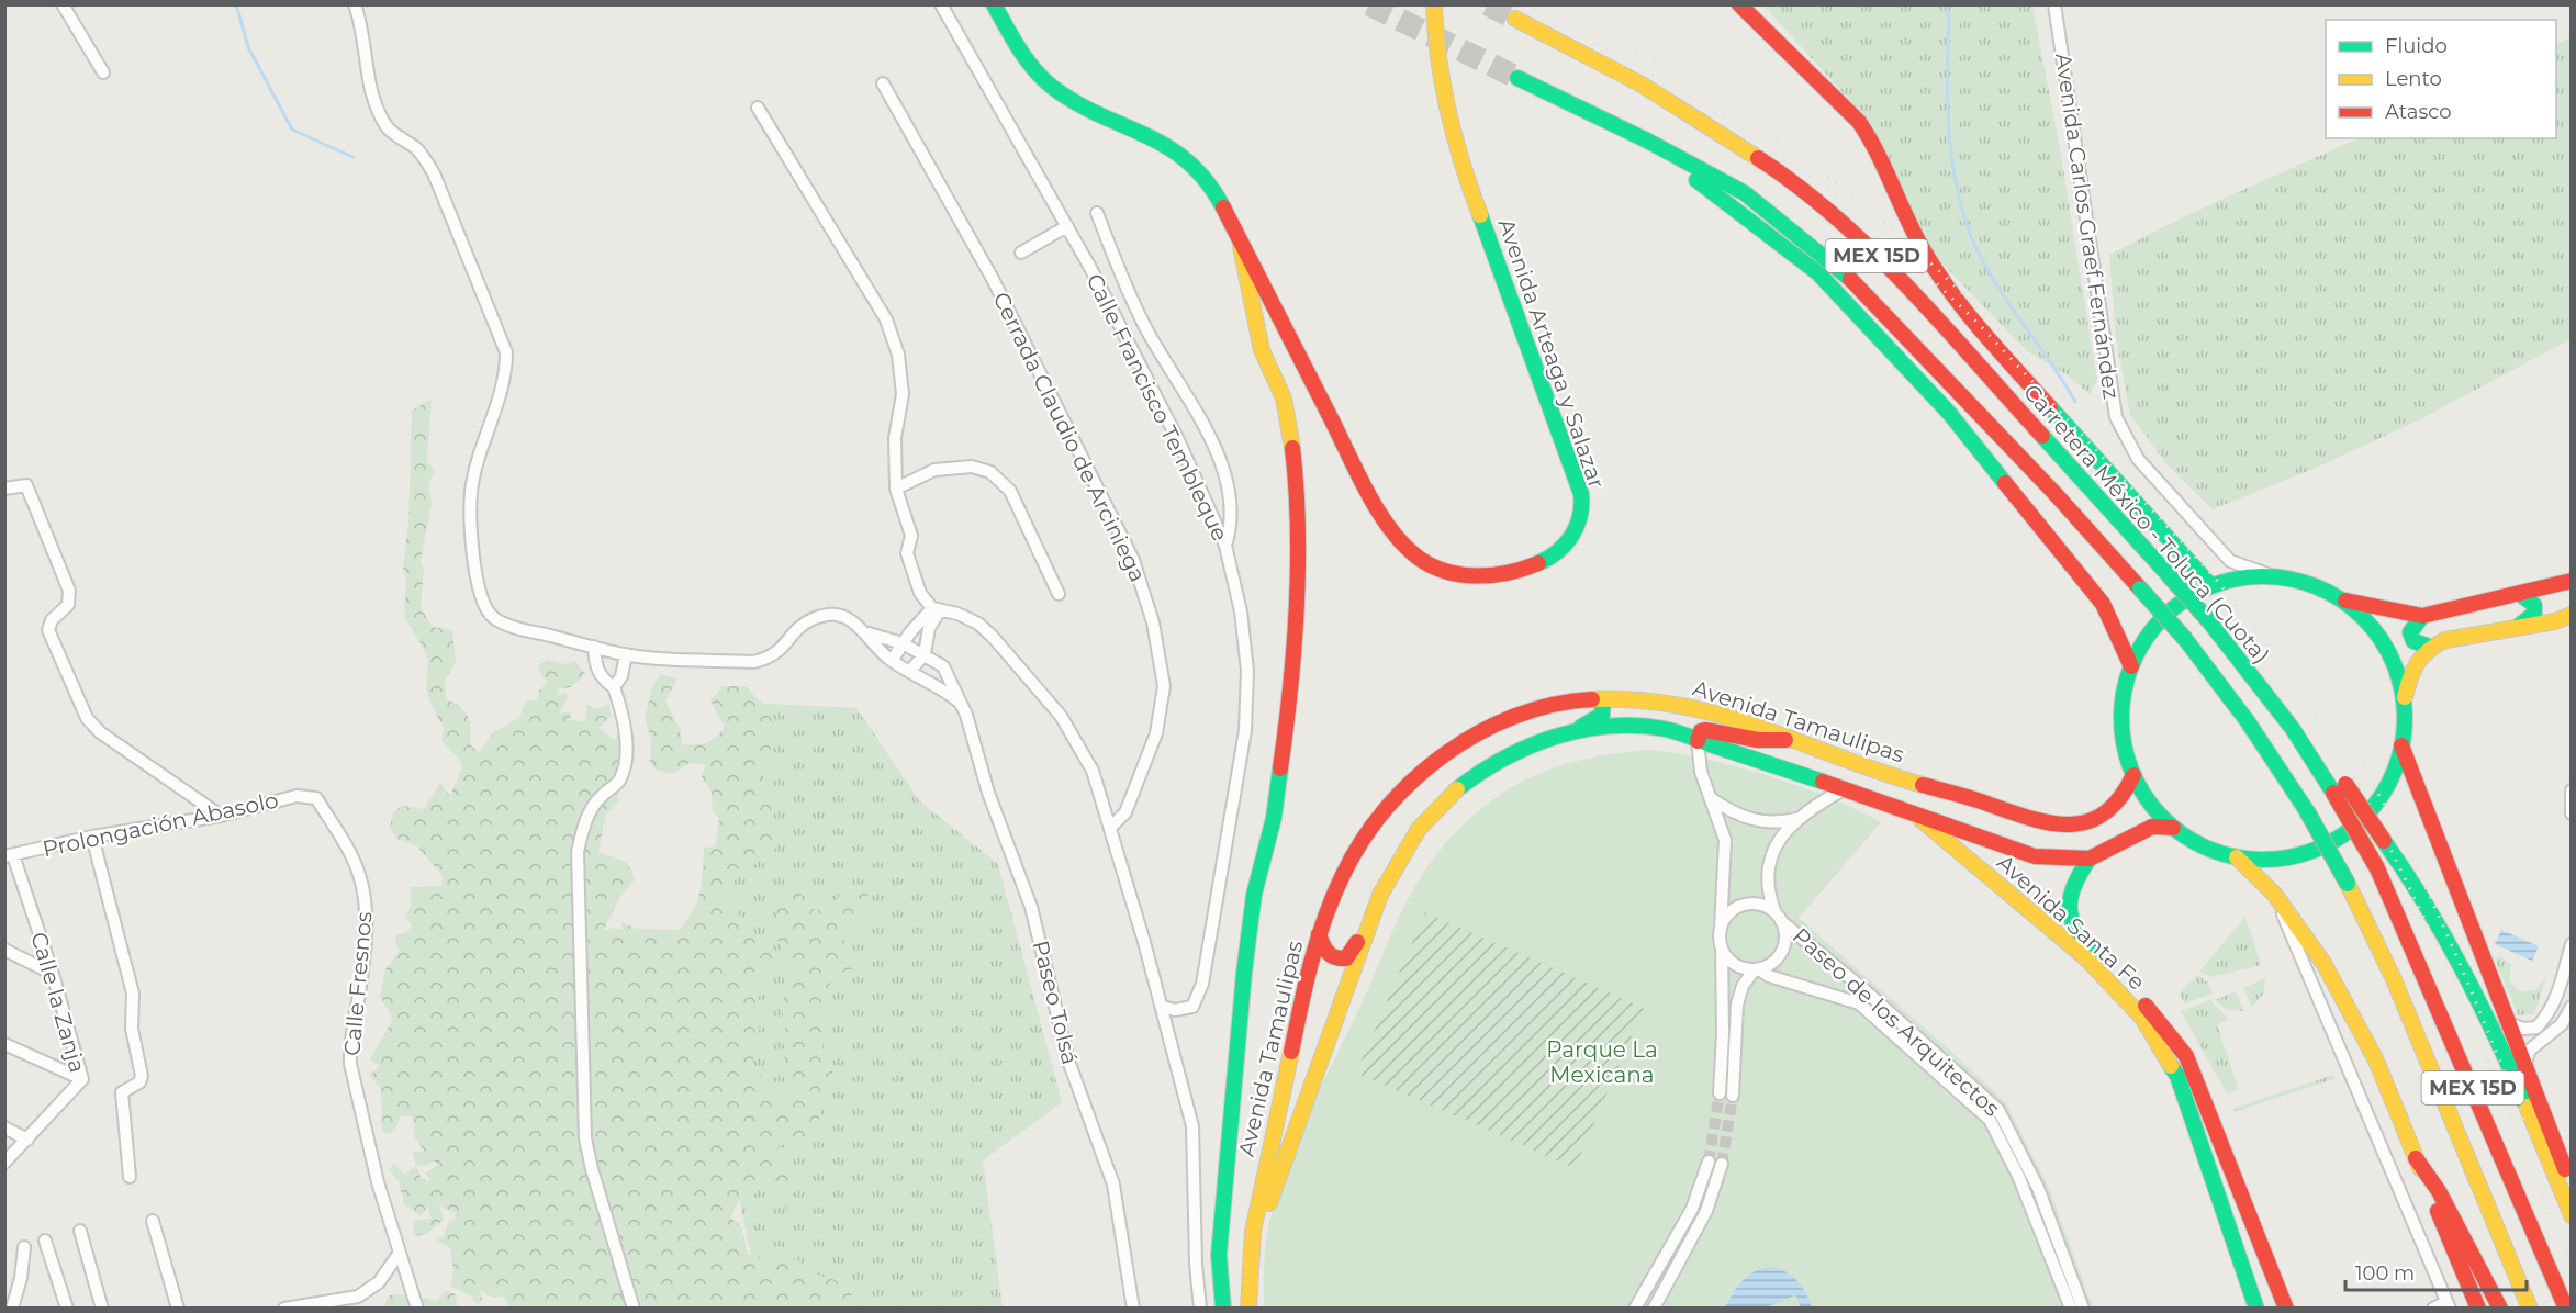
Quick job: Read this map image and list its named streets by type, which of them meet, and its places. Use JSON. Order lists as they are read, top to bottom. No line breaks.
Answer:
{"streets":{"main road":["MEX 15D","Avenida Arteaga y Salazar","Carretera México - Toluca (Cuota)","Avenida Tamaulipas","Avenida Santa Fe"],"street":["Avenida Carlos Graef Fernández","Calle Francisco Tembleque","Cerrada Claudio de Arciniega","Prolongación Abasolo","Calle Fresnos","Calle la Zanja","Paseo Tolsá","Paseo de los Arquitectos"]},"crossings":[["MEX 15D","Carretera México - Toluca (Cuota)"],["Avenida Arteaga y Salazar","Avenida Tamaulipas"],["Avenida Tamaulipas","Avenida Santa Fe"],["Prolongación Abasolo","Calle Fresnos"],["Prolongación Abasolo","Calle la Zanja"]],"parks":["Parque La Mexicana"],"legend":["Fluido","Lento","Atasco"],"scale_bar":"100 m"}
